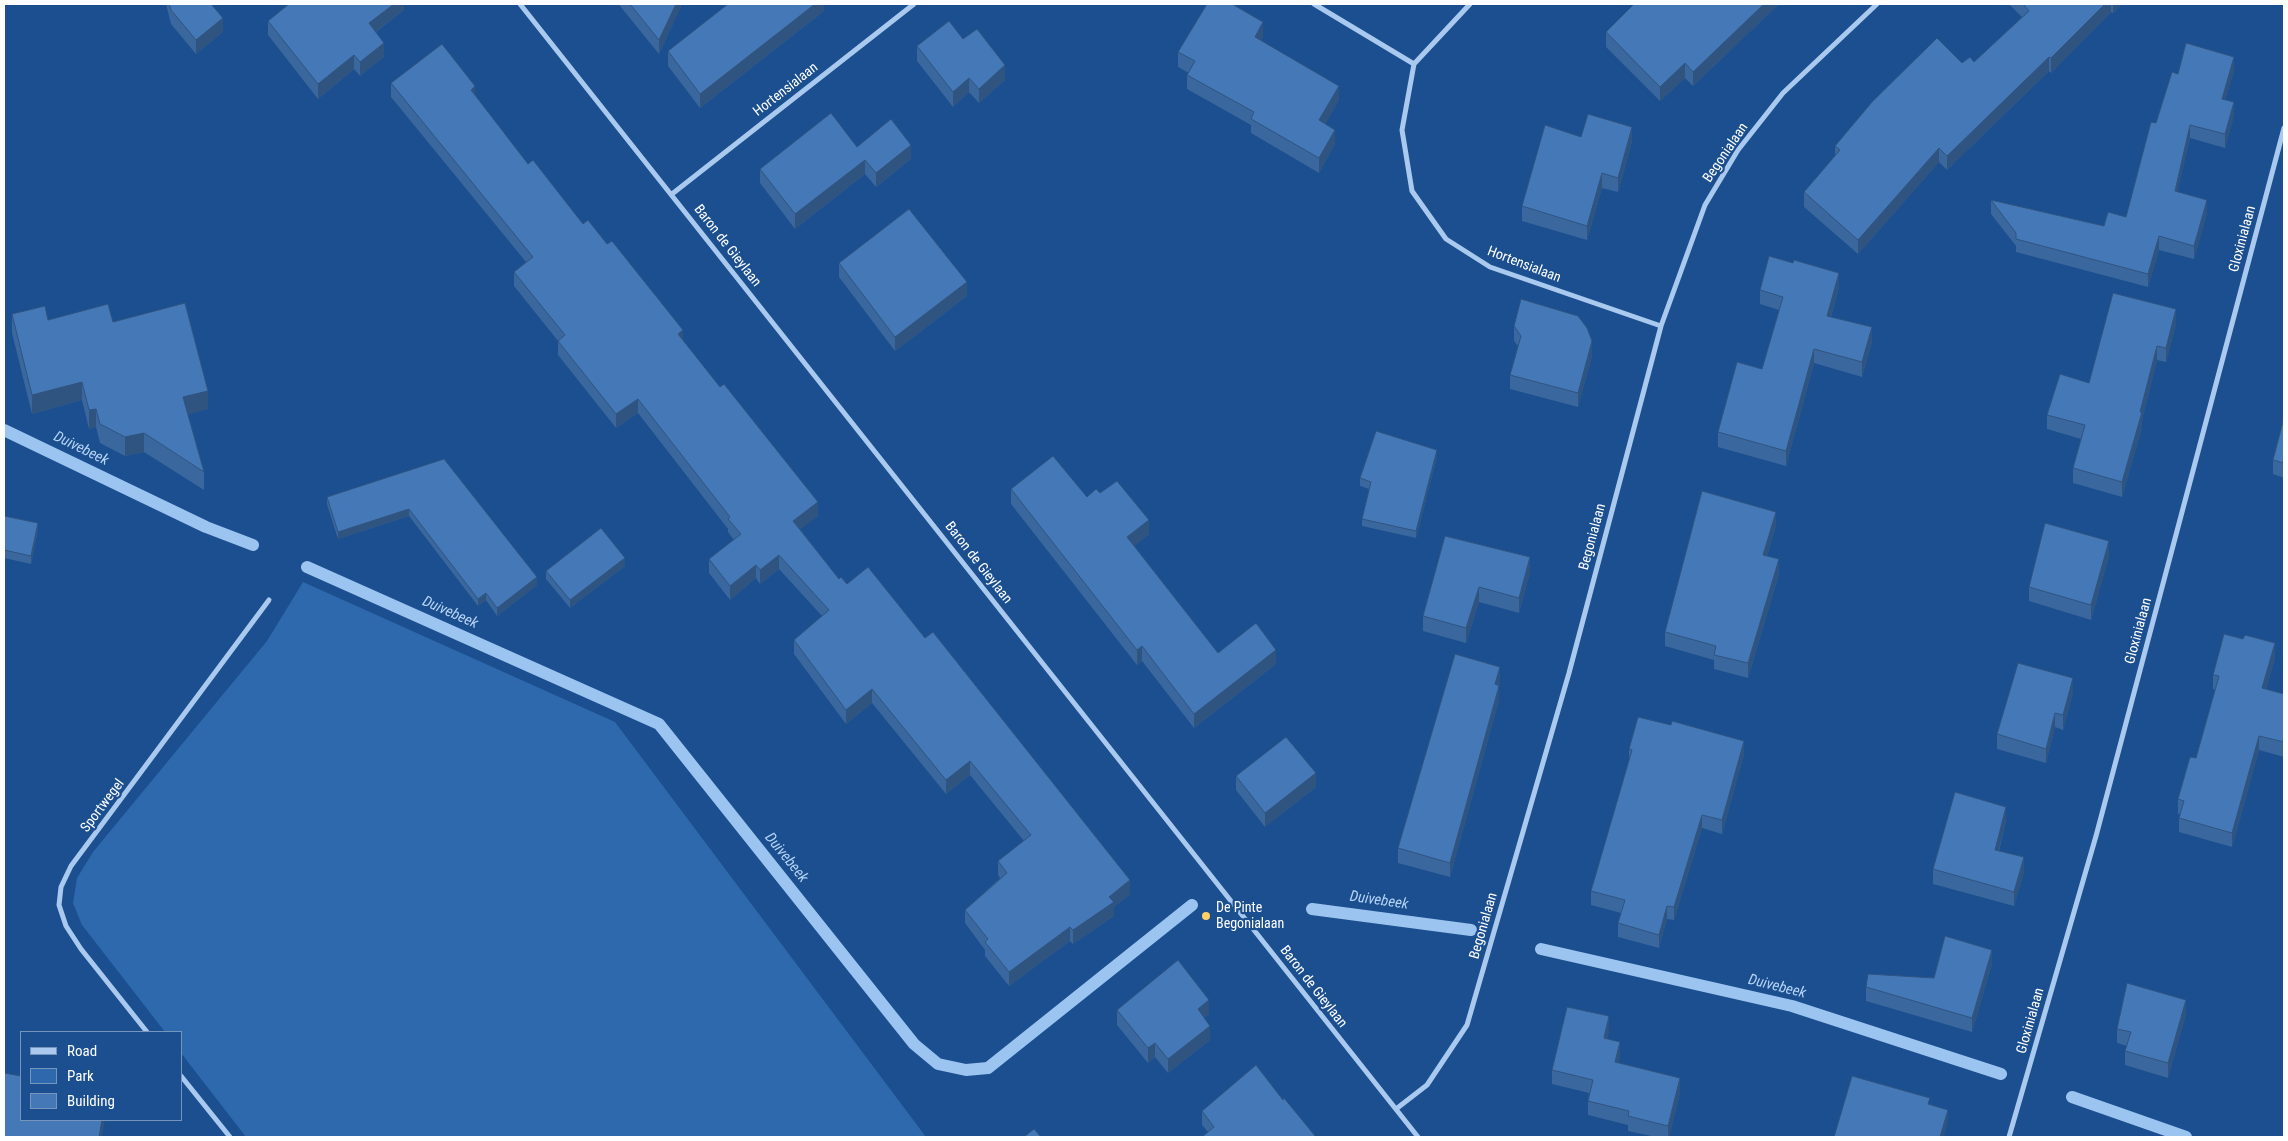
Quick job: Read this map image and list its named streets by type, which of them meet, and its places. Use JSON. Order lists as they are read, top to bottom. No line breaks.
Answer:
{"streets":{"street":["Hortensialaan","Begonialaan","Gloxinialaan","Baron de Gieylaan","Sportwegel"]},"crossings":[["Hortensialaan","Begonialaan"],["Hortensialaan","Baron de Gieylaan"],["Begonialaan","Baron de Gieylaan"]],"water":["Duivebeek"],"places":["De Pinte Begonialaan"],"legend":["Road","Park","Building"]}
